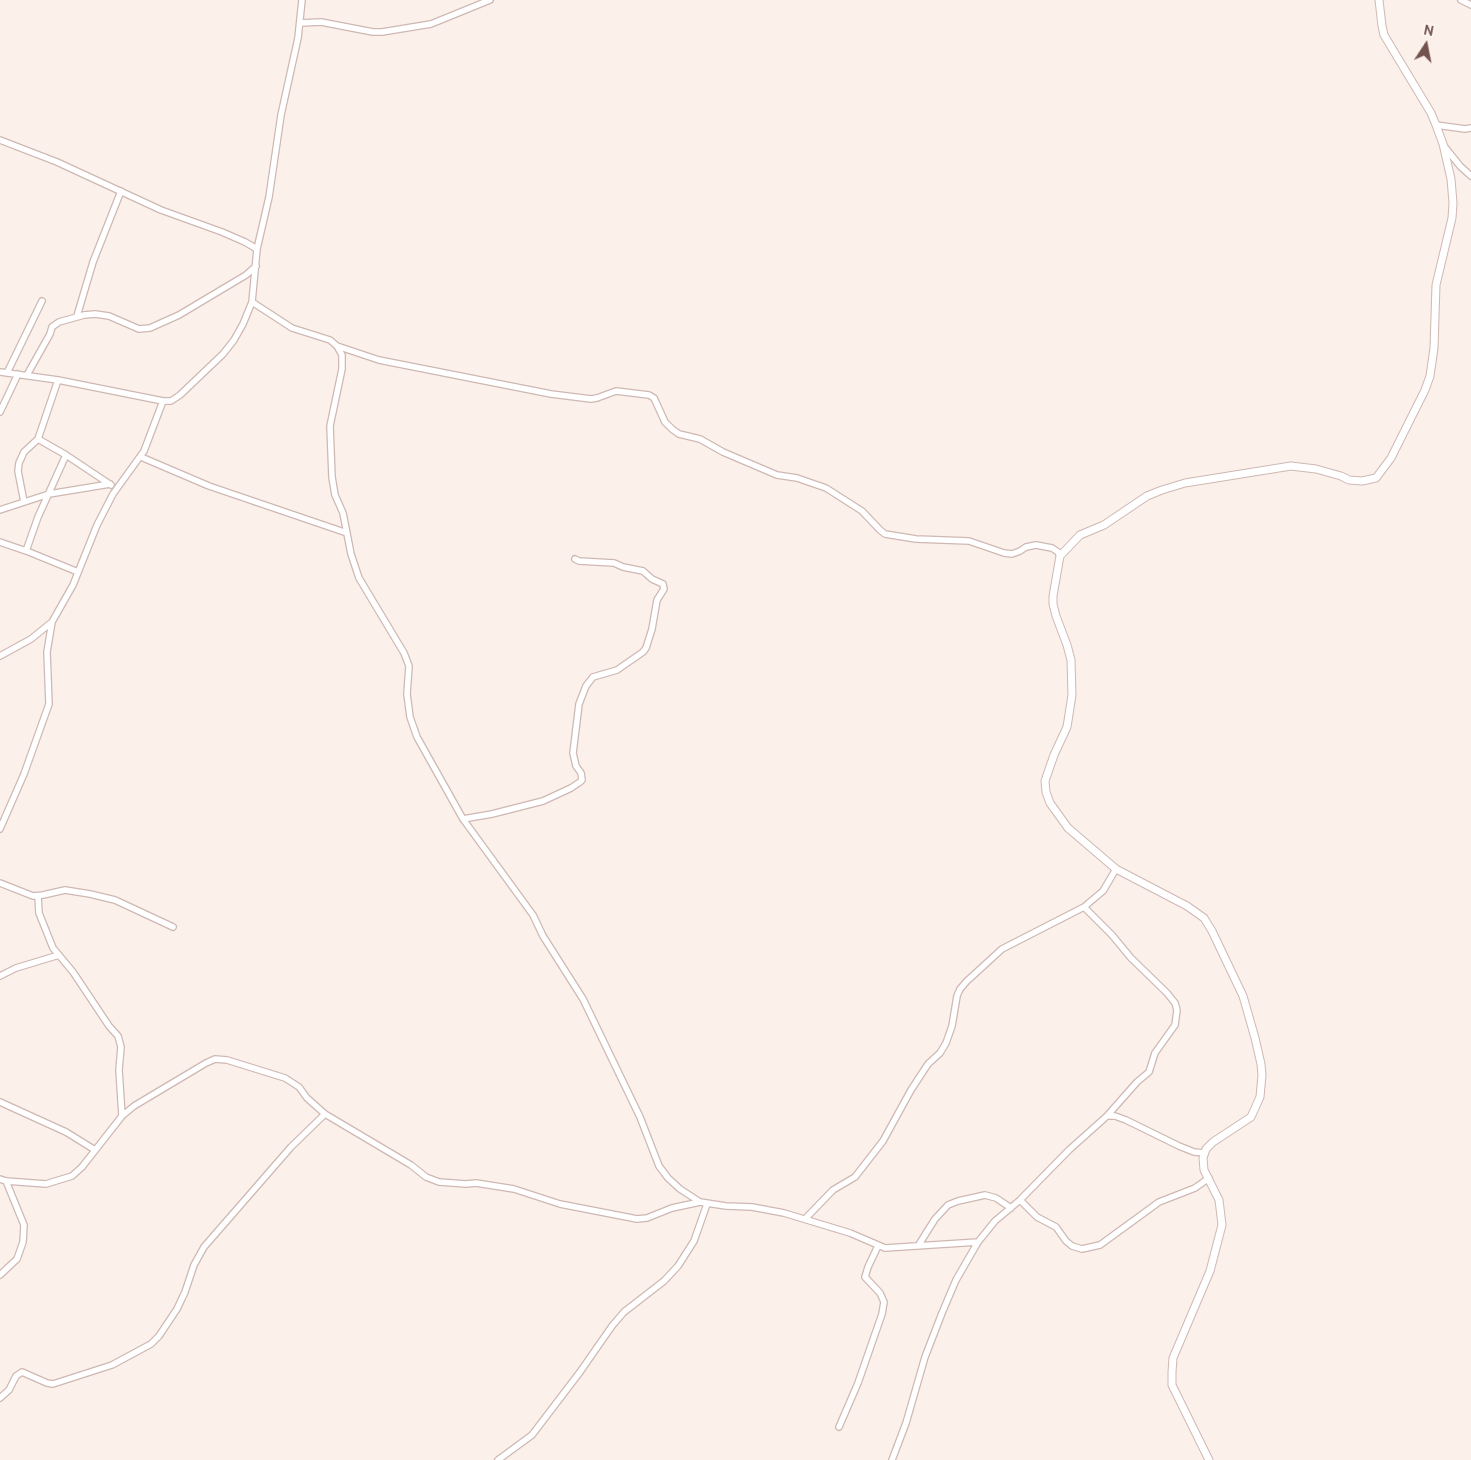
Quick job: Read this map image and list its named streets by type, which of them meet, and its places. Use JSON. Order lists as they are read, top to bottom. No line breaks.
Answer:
{"north":"top"}
